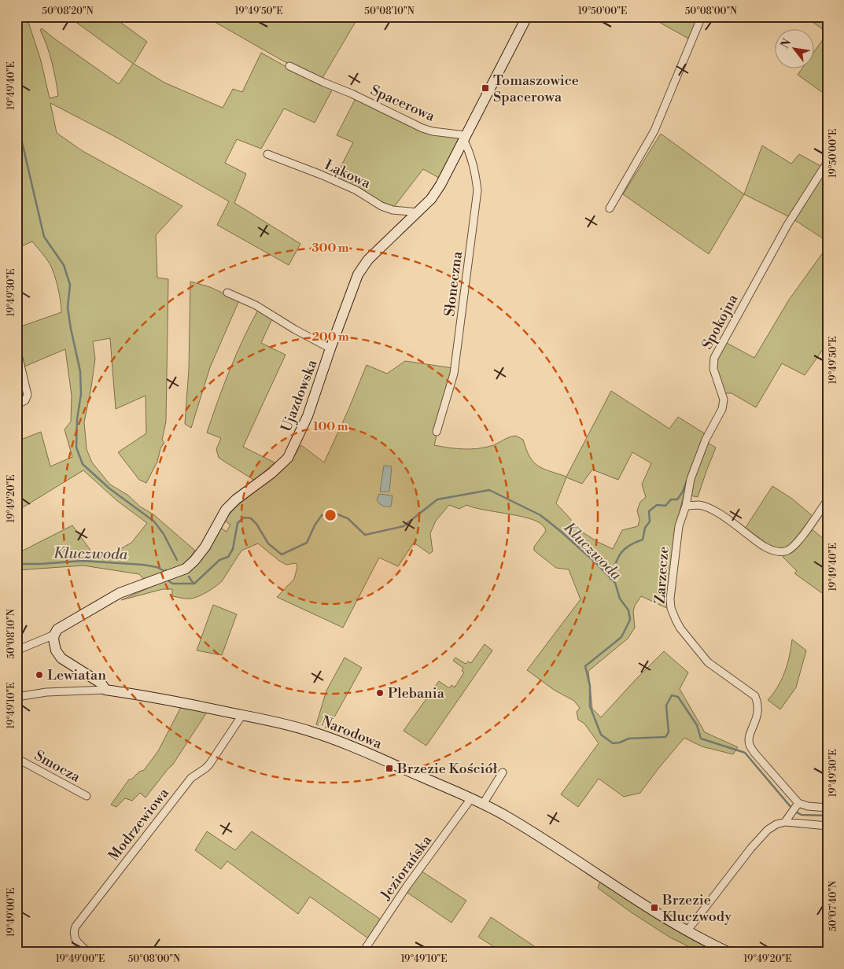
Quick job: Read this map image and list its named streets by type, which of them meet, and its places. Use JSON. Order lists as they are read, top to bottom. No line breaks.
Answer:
{"streets":{"street":["Spacerowa","Łąkowa","Słoneczna","Spokojna","Ujazdowska","Zarzecze","Narodowa","Smocza","Modrzewiowa","Jeziorańska"]},"crossings":[["Spacerowa","Słoneczna"],["Spacerowa","Ujazdowska"],["Łąkowa","Ujazdowska"],["Słoneczna","Ujazdowska"],["Spokojna","Zarzecze"],["Narodowa","Modrzewiowa"],["Narodowa","Jeziorańska"]],"water":["Kluczwoda"],"places":{"transit":["Tomaszowice Spacerowa","Brzezie Kościół","Brzezie Kluczwody"],"other":["Lewiatan","Plebania"]},"north":"top left","coordinates":["50°08'20\"N","19°49'50\"E","50°08'10\"N","19°50'00\"E","50°08'00\"N","19°49'40\"E","19°49'30\"E","19°49'20\"E","19°49'10\"E","50°07'40\"N","19°49'00\"E"],"rings":["300 m","200 m","100 m"]}
